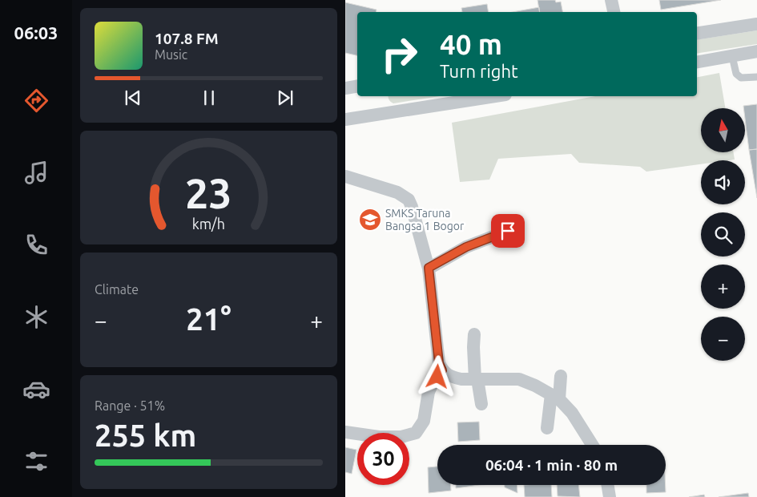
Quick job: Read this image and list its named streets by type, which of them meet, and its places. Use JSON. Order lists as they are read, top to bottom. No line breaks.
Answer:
{"places":{"school or university":["SMKS Taruna Bangsa 1 Bogor"]},"north":"top","page":{"tabs":"06:03","turn":["40 m","Turn right"],"song":["107.8 FM","Music"],"map_buttons":["+","−"],"tile":["Climate",["Range · 51%","255 km"]],"heat":["−","21°","+"],"limit":"30","trip":"06:04 · 1 min · 80 m","gauge":["23","km/h"]}}
